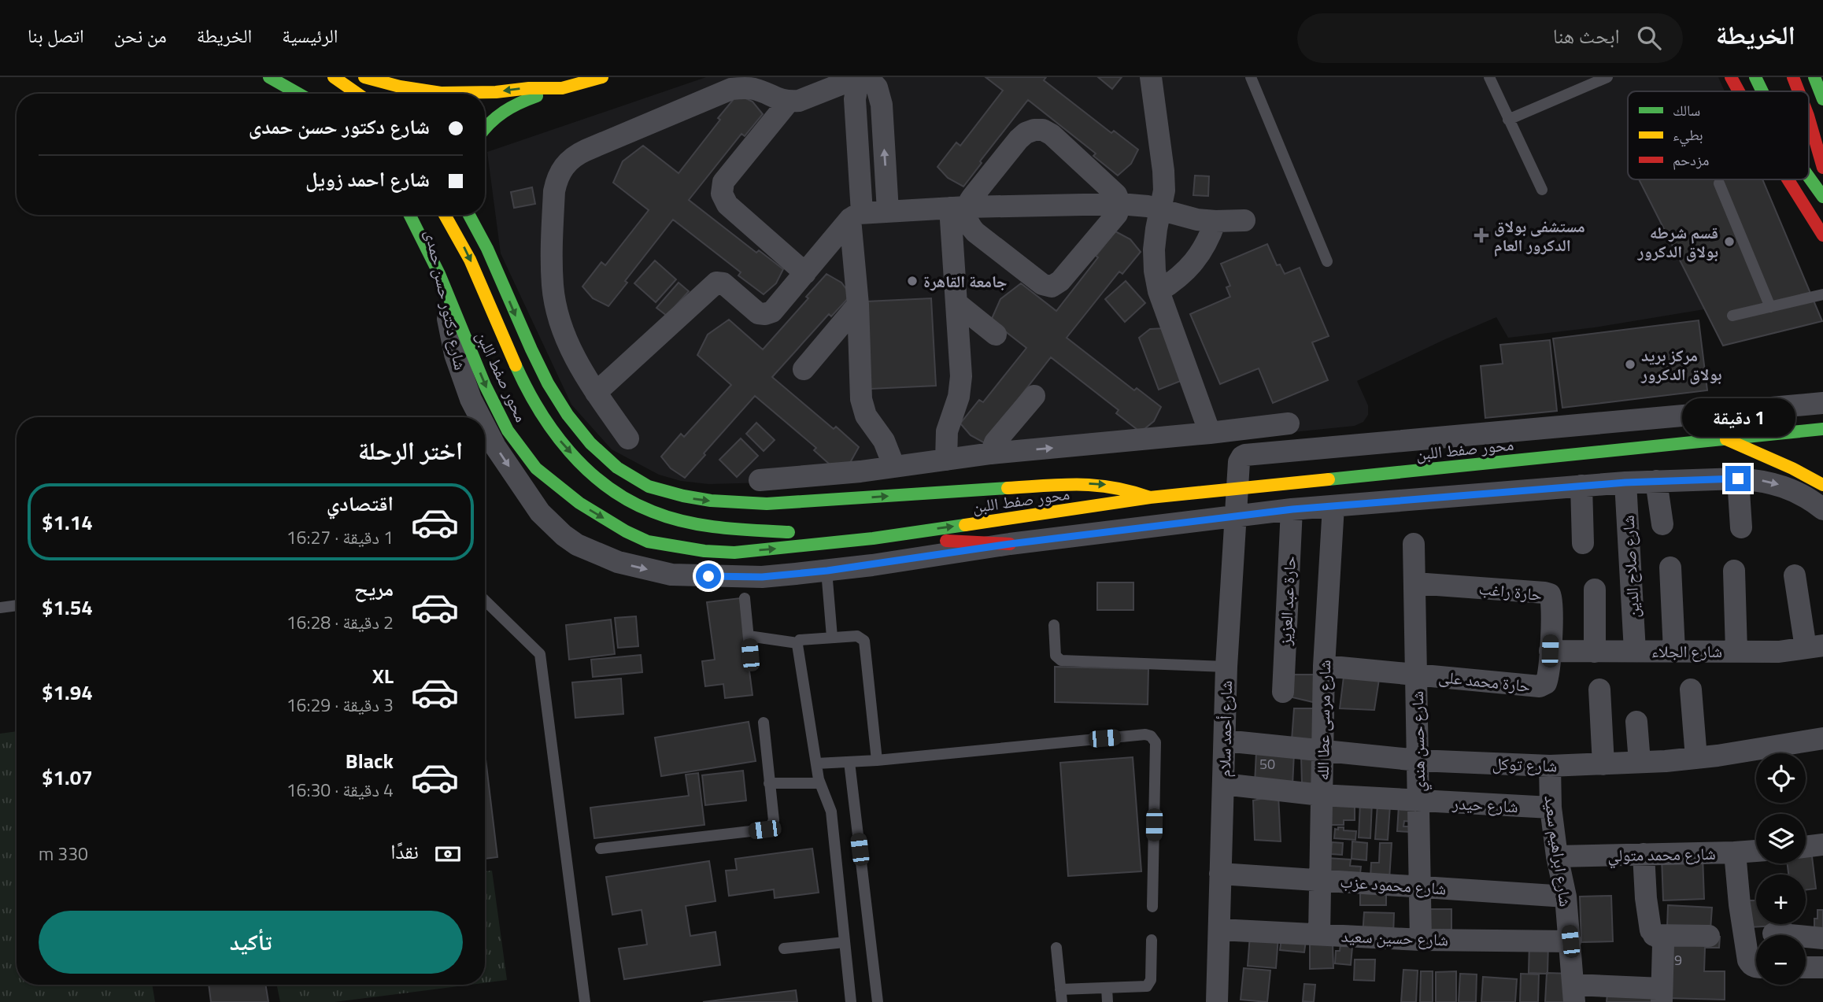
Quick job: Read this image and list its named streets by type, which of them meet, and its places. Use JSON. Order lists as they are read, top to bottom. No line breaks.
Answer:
{"streets":{"main road":["محور صفط اللبن"],"street":["شارع دكتور حسن حمدى","شارع صلاح الدين","حارة راغب","حارة عبد العزيز","شارع الجلاء","حارة محمد على","شارع مرسى عطا الله","شارع أحمد سلام","شارع حسن هندي","شارع توكل","شارع حيدر","شارع ابراهيم سعيد","شارع محمد متولي","شارع محمود عزب","شارع حسين سعيد"]},"crossings":[["شارع دكتور حسن حمدى","شارع صلاح الدين"],["شارع دكتور حسن حمدى","حارة عبد العزيز"],["شارع دكتور حسن حمدى","شارع مرسى عطا الله"],["شارع دكتور حسن حمدى","شارع أحمد سلام"],["شارع صلاح الدين","شارع الجلاء"],["حارة راغب","شارع الجلاء"],["حارة راغب","حارة محمد على"],["حارة راغب","شارع حسن هندي"],["شارع الجلاء","حارة محمد على"],["حارة محمد على","شارع مرسى عطا الله"],["حارة محمد على","شارع حسن هندي"],["شارع مرسى عطا الله","شارع توكل"],["شارع مرسى عطا الله","شارع حيدر"],["شارع مرسى عطا الله","شارع محمود عزب"],["شارع مرسى عطا الله","شارع حسين سعيد"],["شارع أحمد سلام","شارع توكل"],["شارع أحمد سلام","شارع حيدر"],["شارع أحمد سلام","شارع محمود عزب"],["شارع أحمد سلام","شارع حسين سعيد"],["شارع حسن هندي","شارع توكل"],["شارع حسن هندي","شارع حيدر"],["شارع حسن هندي","شارع محمود عزب"],["شارع حسن هندي","شارع حسين سعيد"],["شارع توكل","شارع ابراهيم سعيد"],["شارع حيدر","شارع ابراهيم سعيد"],["شارع ابراهيم سعيد","شارع محمد متولي"],["شارع ابراهيم سعيد","شارع محمود عزب"],["شارع ابراهيم سعيد","شارع حسين سعيد"]],"one_way":["شارع دكتور حسن حمدى","محور صفط اللبن"],"places":{"health":["مستشفى بولاق الدكرور العام"],"other":["قسم شرطه بولاق الدكرور","جامعة القاهرة","مركز بريد بولاق الدكرور"]},"house_numbers":["50","9"],"legend":["سالك","بطيء","مزدحم"],"page":{"header":"الخريطة","search":"ابحث هنا","nav":["الرئيسية","الخريطة","من نحن","اتصل بنا"],"banner":["شارع دكتور حسن حمدى","شارع احمد زويل"],"bubble":"1 دقيقة","heading":"اختر الرحلة","list":[{"name":"اقتصادي","note":"1 دقيقة · 16:27","value":"$1.14"},{"name":"مريح","note":"2 دقيقة · 16:28","value":"$1.54"},{"name":"XL","note":"3 دقيقة · 16:29","value":"$1.94"},{"name":"Black","note":"4 دقيقة · 16:30","value":"$1.07"}],"map_buttons":["+","−"],"pay":["نقدًا","330 m"],"buttons":"تأكيد"}}
